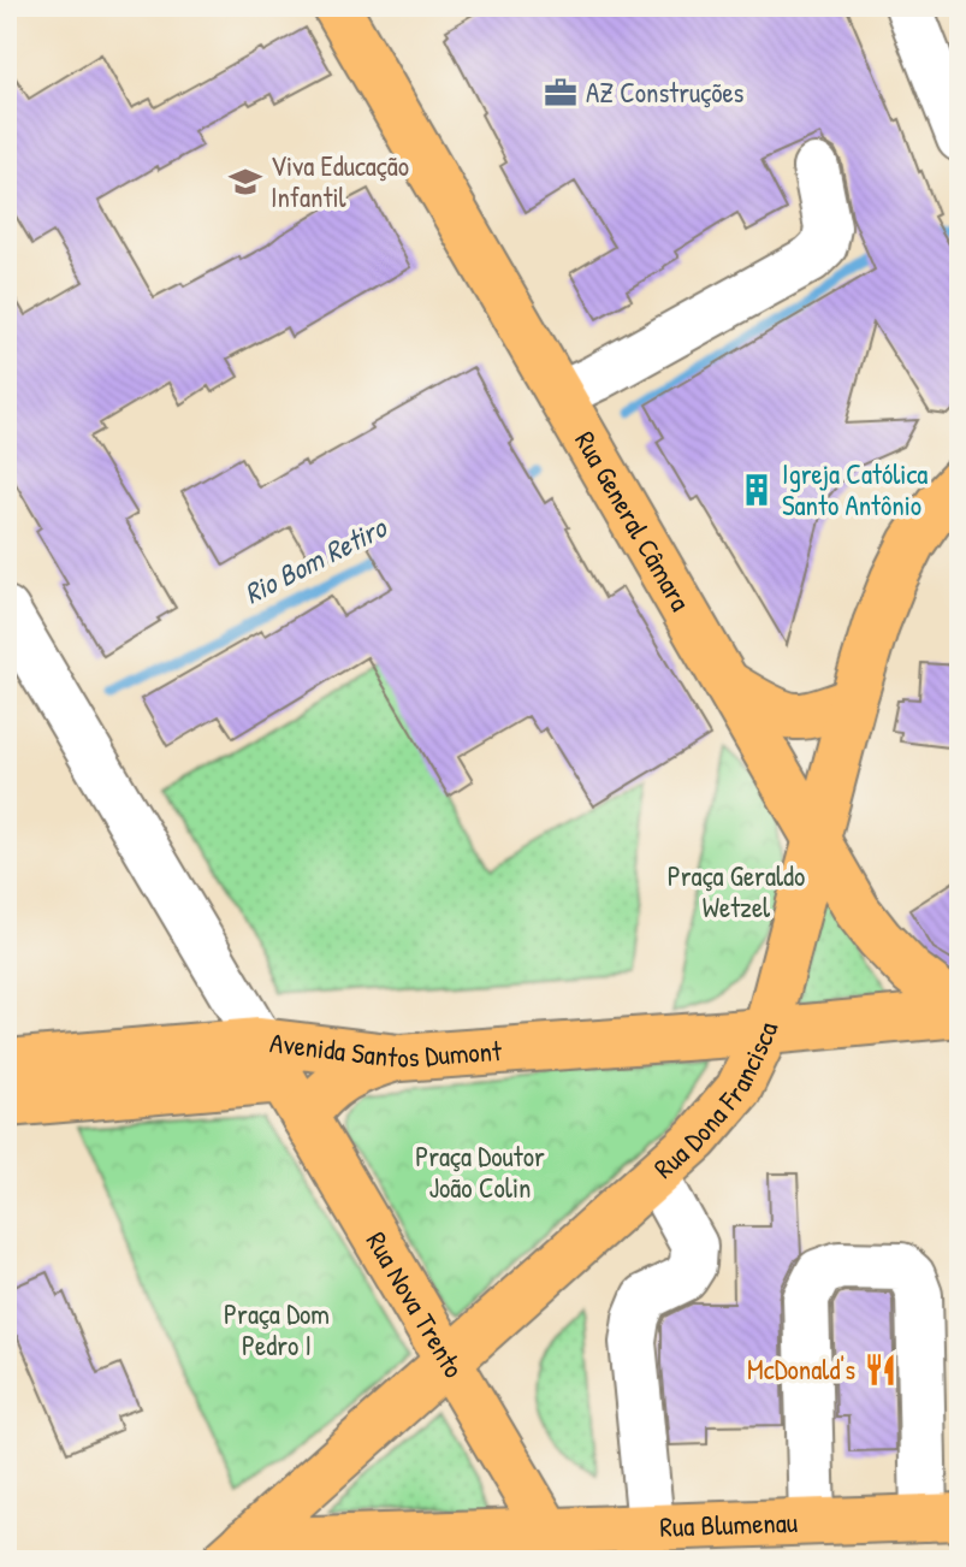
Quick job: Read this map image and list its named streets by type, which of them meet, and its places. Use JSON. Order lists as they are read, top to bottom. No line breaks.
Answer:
{"streets":{"main road":["Rua General Câmara","Avenida Santos Dumont","Rua Dona Francisca","Rua Nova Trento","Rua Blumenau"]},"crossings":[["Rua General Câmara","Avenida Santos Dumont"],["Rua General Câmara","Rua Dona Francisca"],["Avenida Santos Dumont","Rua Dona Francisca"],["Avenida Santos Dumont","Rua Nova Trento"],["Rua Dona Francisca","Rua Nova Trento"],["Rua Dona Francisca","Rua Blumenau"],["Rua Nova Trento","Rua Blumenau"]],"water":["Rio Bom Retiro"],"parks":["Praça Geraldo Wetzel","Praça Doutor João Colin","Praça Dom Pedro I"],"places":{"office":["AZ Construções"],"school or university":["Viva Educação Infantil"],"building":["Igreja Católica Santo Antônio"],"restaurant":["McDonald's"]}}
